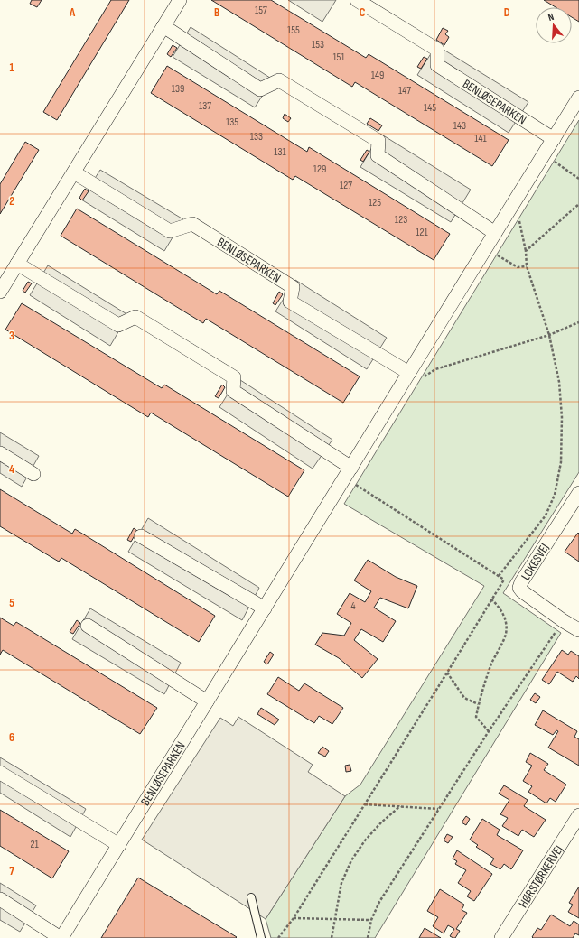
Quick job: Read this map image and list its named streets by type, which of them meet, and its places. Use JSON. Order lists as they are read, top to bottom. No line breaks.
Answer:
{"streets":{"street":["BENLØSEPARKEN","LOKESVEJ","HØRSTØRKERVEJ"]},"house_numbers":["157","155","153","151","149","139","147","137","145","135","143","133","141","131","129","127","125","123","121","4","21"],"north":"top","grid":{"columns":["A","B","C","D"],"rows":["1","2","3","4","5","6","7"]}}
